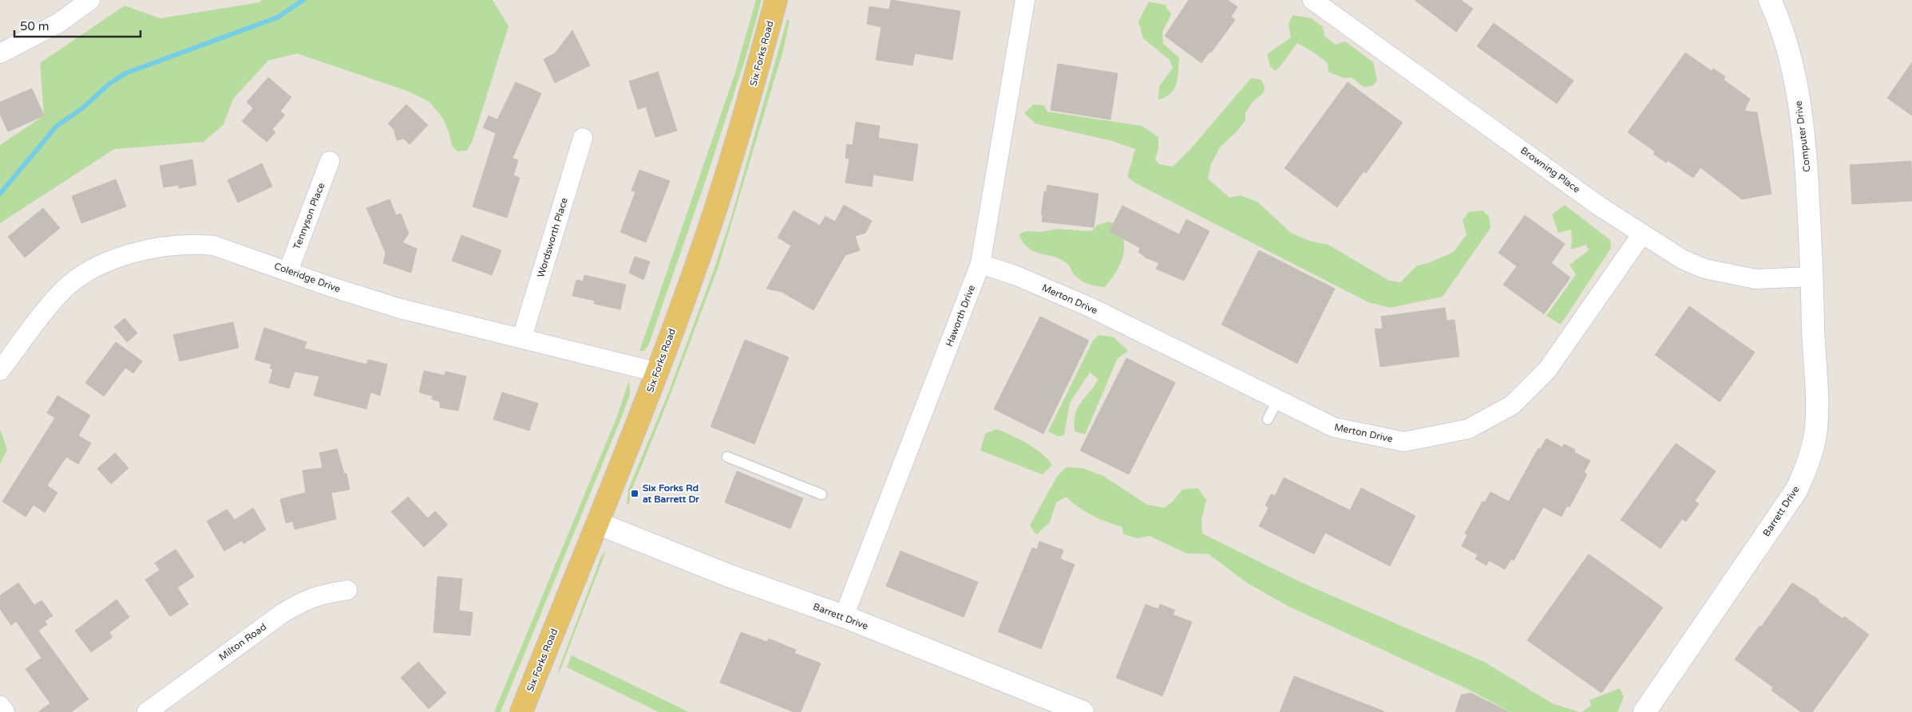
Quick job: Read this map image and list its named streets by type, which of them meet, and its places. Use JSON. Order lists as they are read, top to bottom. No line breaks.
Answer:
{"streets":{"main road":["Six Forks Road"],"street":["Computer Drive","Browning Place","Tennyson Place","Wordsworth Place","Coleridge Drive","Merton Drive","Haworth Drive","Barrett Drive","Milton Road"]},"crossings":[["Six Forks Road","Coleridge Drive"],["Six Forks Road","Barrett Drive"],["Computer Drive","Browning Place"],["Computer Drive","Barrett Drive"],["Browning Place","Merton Drive"],["Browning Place","Barrett Drive"],["Tennyson Place","Coleridge Drive"],["Wordsworth Place","Coleridge Drive"],["Merton Drive","Haworth Drive"],["Haworth Drive","Barrett Drive"]],"places":{"transit":["Six Forks Rd at Barrett Dr"]},"scale_bar":"50 m"}
